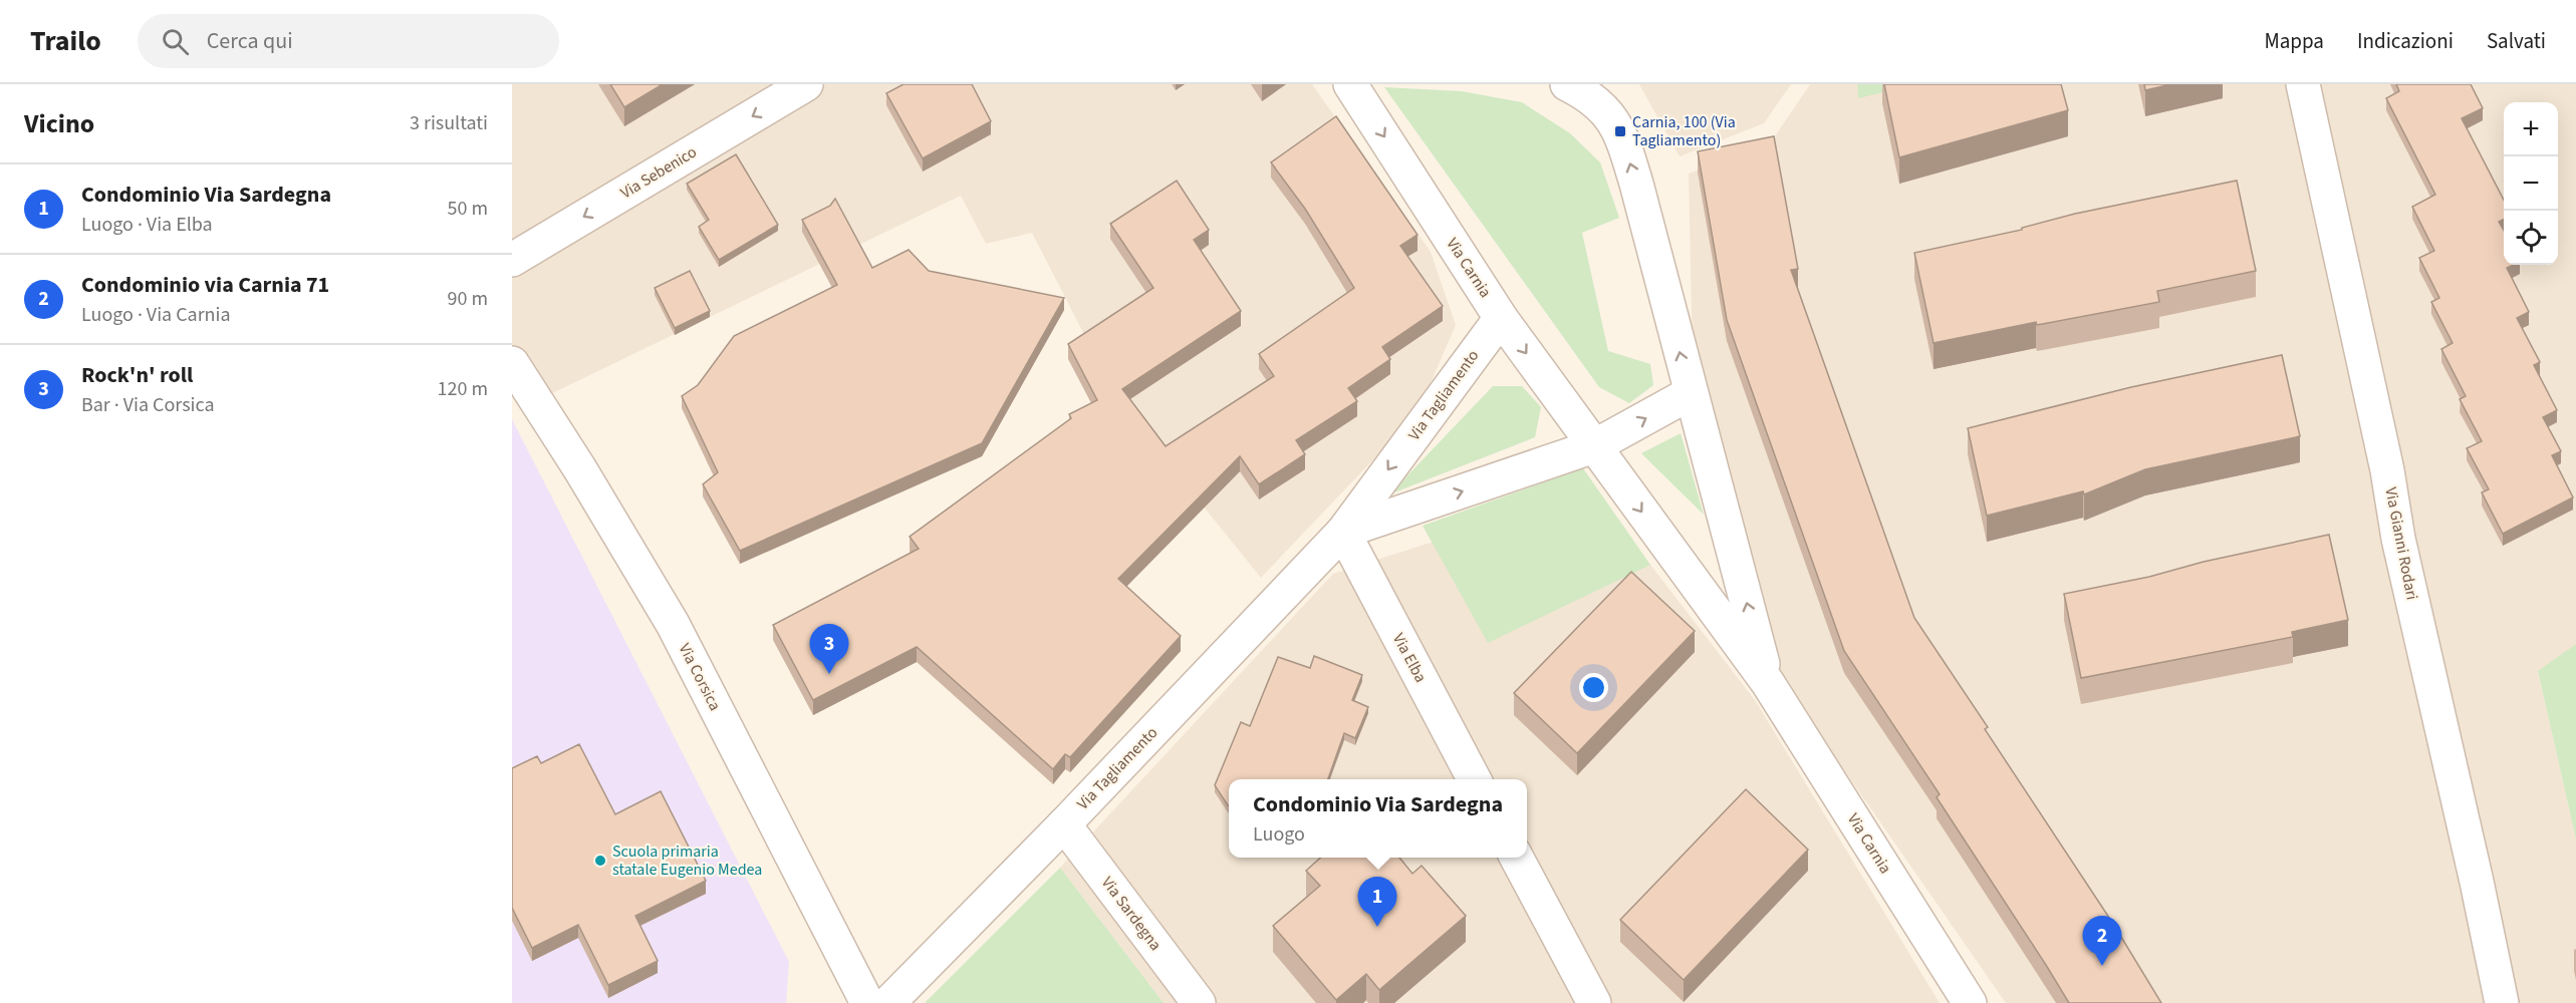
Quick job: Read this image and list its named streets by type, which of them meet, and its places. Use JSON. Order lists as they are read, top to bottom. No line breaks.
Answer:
{"streets":{"street":["Via Sebenico","Via Carnia","Via Tagliamento","Via Gianni Rodari","Via Elba","Via Corsica","Via Sardegna"]},"crossings":[["Via Carnia","Via Tagliamento"],["Via Tagliamento","Via Elba"],["Via Tagliamento","Via Sardegna"]],"one_way":["Via Sebenico"],"places":{"transit":["Carnia, 100 (Via Tagliamento)"],"other":["Scuola primaria statale Eugenio Medea"]},"page":{"header":"Trailo","search":"Cerca qui","nav":["Mappa","Indicazioni","Salvati"],"heading":["Vicino","3 risultati"],"map_buttons":["+","−"],"list":[{"mark":"1","name":"Condominio Via Sardegna","note":"Luogo · Via Elba","value":"50 m"},{"mark":"2","name":"Condominio via Carnia 71","note":"Luogo · Via Carnia","value":"90 m"},{"mark":"3","name":"Rock'n' roll","note":"Bar · Via Corsica","value":"120 m"}],"pins":["3","1","2"],"popup":["Condominio Via Sardegna","Luogo"]}}
